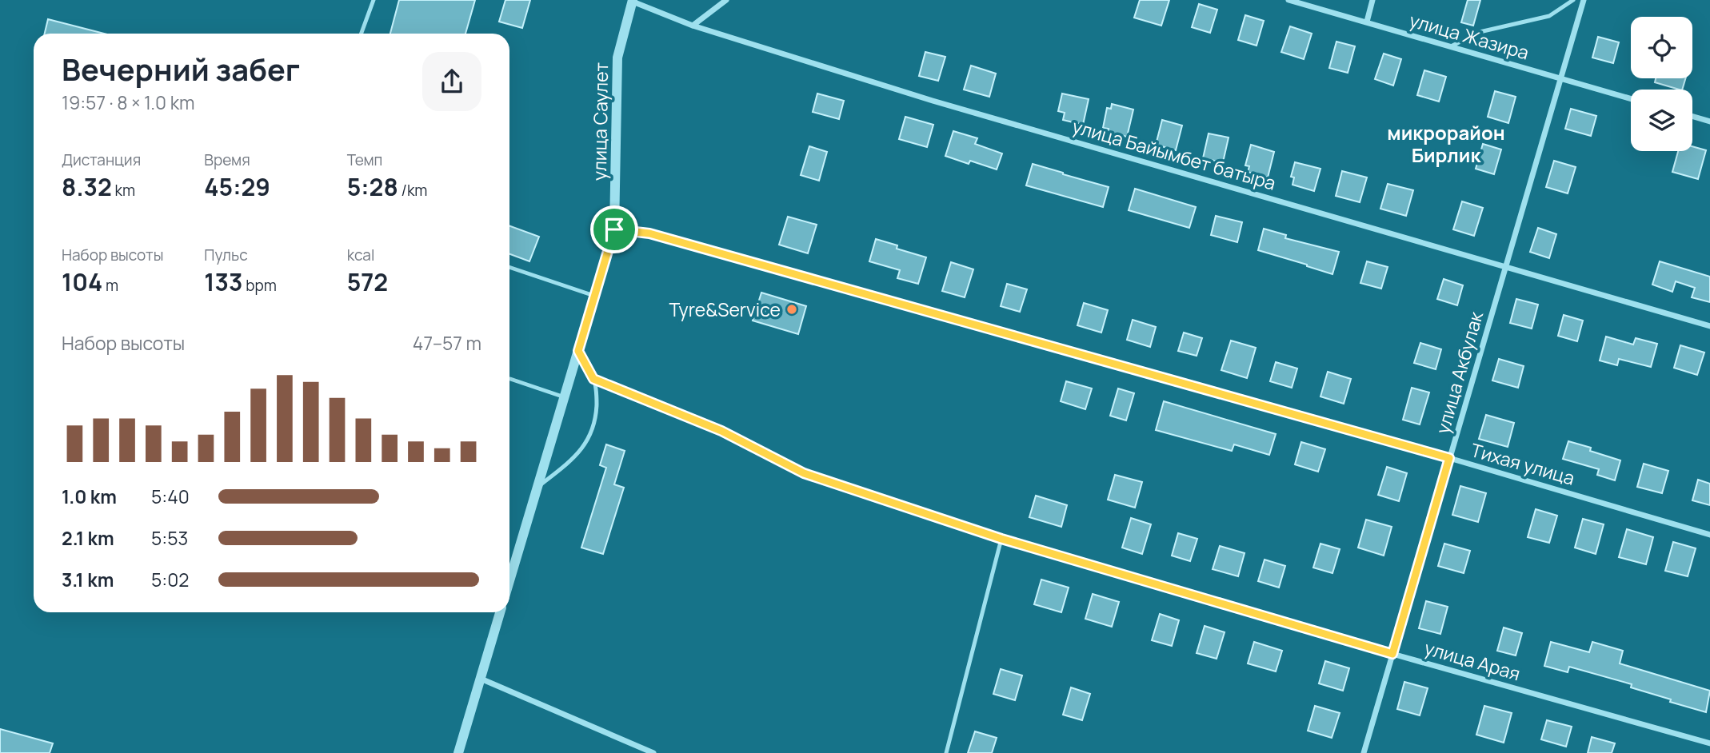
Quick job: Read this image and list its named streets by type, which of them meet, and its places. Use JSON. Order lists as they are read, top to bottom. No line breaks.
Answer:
{"streets":{"street":["улица Жазира","улица Саулет","улица Байымбет батыра","улица Акбулак","Тихая улица","улица Арая"]},"crossings":[["улица Жазира","улица Акбулак"],["улица Саулет","улица Байымбет батыра"],["улица Саулет","Тихая улица"],["улица Байымбет батыра","улица Акбулак"],["улица Акбулак","Тихая улица"],["улица Акбулак","улица Арая"]],"districts":["микрорайон Бирлик"],"places":["Tyre&Service"],"page":{"heading":["Вечерний забег","19:57 · 8 × 1.0 km"],"stats":[["Дистанция","8.32 km"],["Время","45:29"],["Темп","5:28 /km"],["Набор высоты","104 m"],["Пульс","133 bpm"],["kcal","572"]],"chart":["Набор высоты","47–57 m"],"list":[{"name":"1.0 km","note":"5:40"},{"name":"2.1 km","note":"5:53"},{"name":"3.1 km","note":"5:02"}]}}
